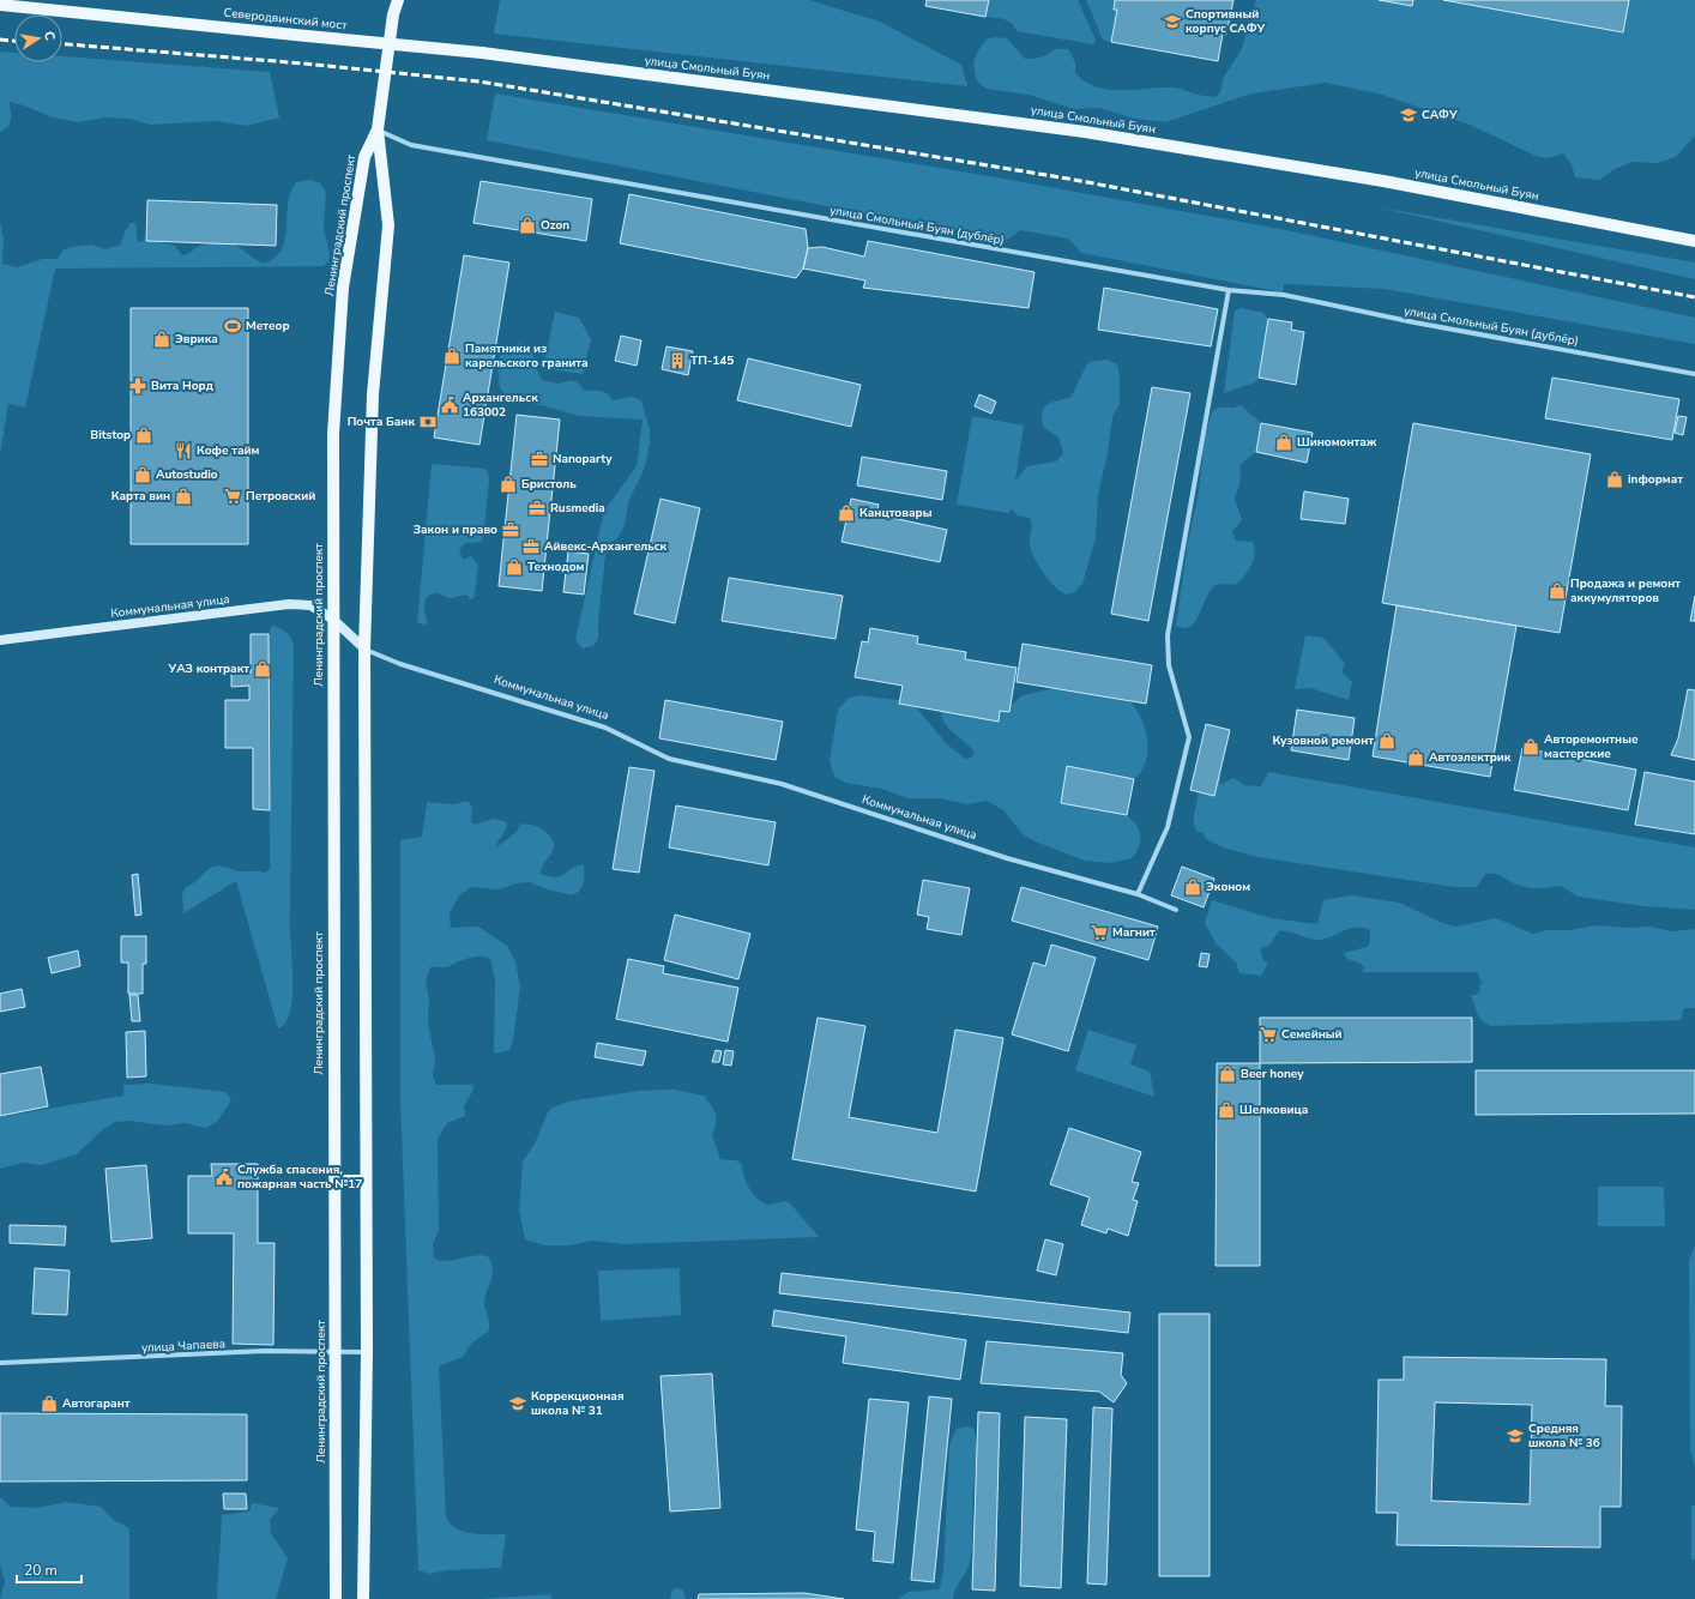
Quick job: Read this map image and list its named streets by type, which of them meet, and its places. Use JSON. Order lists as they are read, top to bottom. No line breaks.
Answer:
{"streets":{"main road":["Северодвинский мост","улица Смольный Буян","Ленинградский проспект","Коммунальная улица"],"street":["улица Смольный Буян (дублёр)","улица Чапаева"]},"crossings":[["Северодвинский мост","улица Смольный Буян"],["Ленинградский проспект","улица Смольный Буян (дублёр)"],["Ленинградский проспект","Коммунальная улица"],["Ленинградский проспект","улица Чапаева"]],"places":{"school or university":["Спортивный корпус САФУ","САФУ","Коррекционная школа № 31","Средняя школа № 36"],"shop":["Ozon","Эврика","Памятники из карельского гранита","Bitstop","Шиномонтаж","Autostudio","inформат","Бристоль","Карта вин","Канцтовары","Технодом","Продажа и ремонт аккумуляторов","УАЗ контракт","Кузовной ремонт","Авторемонтные мастерские","Автоэлектрик","Эконом","Beer honey","Шелковица","Автогарант"],"sports":["Метеор"],"building":["ТП-145"],"pharmacy":["Вита Норд"],"public building":["Архангельск 163002","Служба спасения, пожарная часть №17"],"bank":["Почта Банк"],"restaurant":["Кофе тайм"],"office":["Nanoparty","Rusmedia","Закон и право","Айвекс-Архангельск"],"supermarket":["Петровский","Магнит","Семейный"]},"scale_bar":"20 m","north":"right"}
